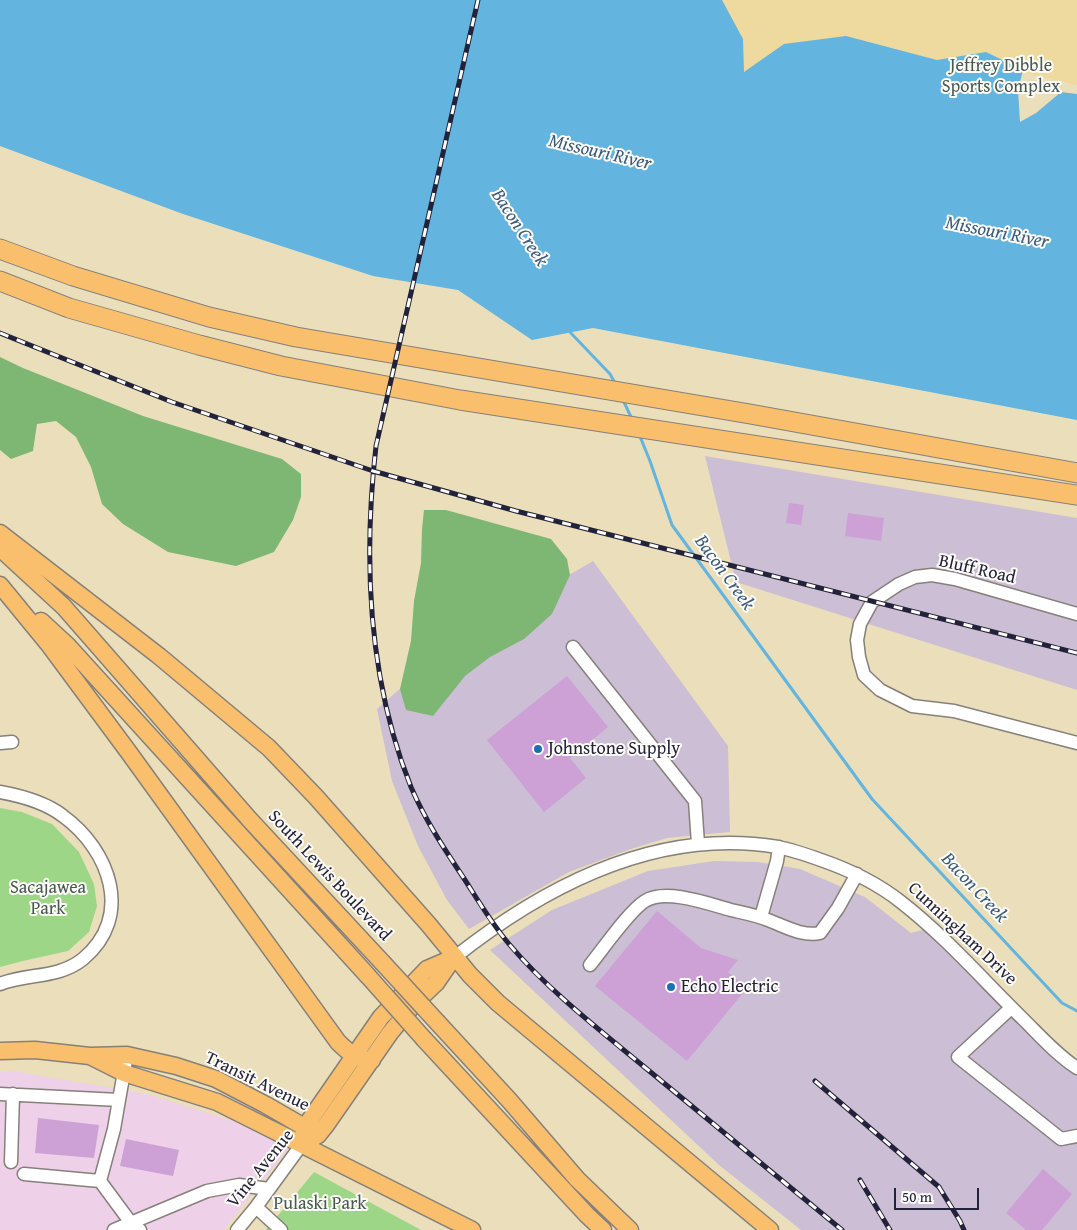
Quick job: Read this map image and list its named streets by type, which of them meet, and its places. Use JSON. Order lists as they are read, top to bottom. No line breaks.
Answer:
{"streets":{"main road":["South Lewis Boulevard","Cunningham Drive","Transit Avenue","Vine Avenue"],"street":["Bluff Road"]},"crossings":[["Cunningham Drive","Transit Avenue"],["Cunningham Drive","Vine Avenue"],["Transit Avenue","Vine Avenue"]],"water":["Missouri River","Bacon Creek"],"parks":["Jeffrey Dibble Sports Complex","Sacajawea Park","Pulaski Park"],"places":["Johnstone Supply","Echo Electric"],"scale_bar":"50 m"}
